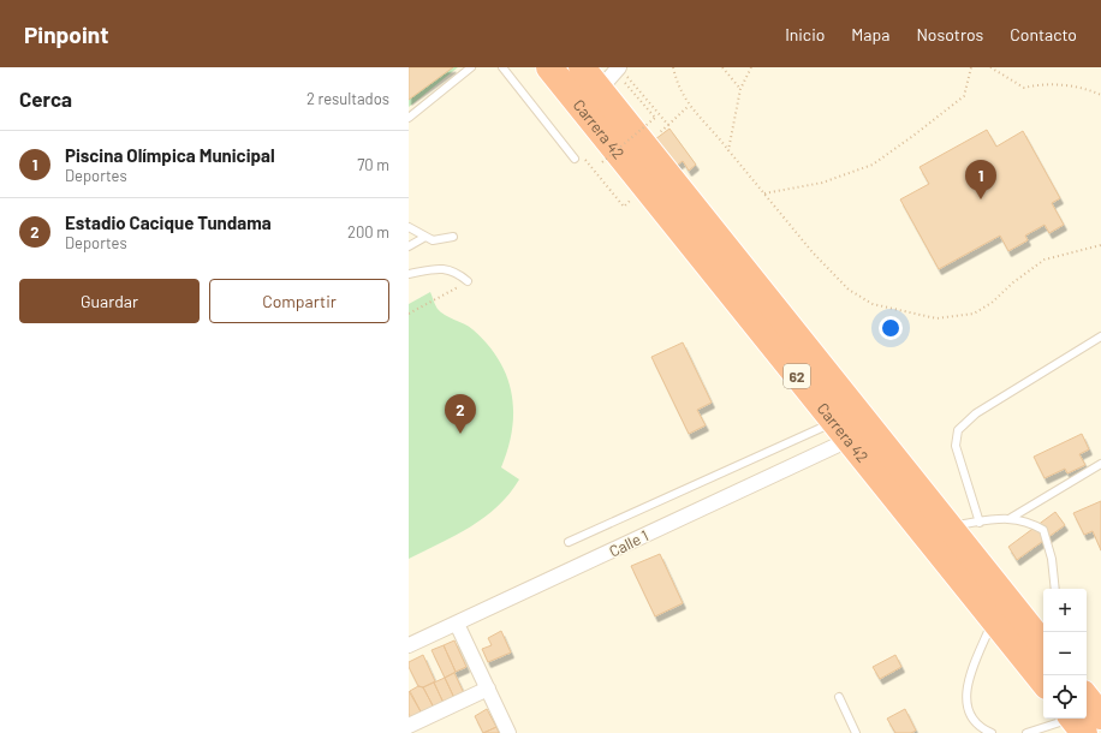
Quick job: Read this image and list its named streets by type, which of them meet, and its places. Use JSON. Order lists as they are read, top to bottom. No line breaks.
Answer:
{"streets":{"highway":["Carrera 42","62"],"street":["Calle 1"]},"crossings":[["Carrera 42","Calle 1"]],"page":{"header":"Pinpoint","nav":["Inicio","Mapa","Nosotros","Contacto"],"heading":["Cerca","2 resultados"],"list":[{"mark":"1","name":"Piscina Olímpica Municipal","note":"Deportes","value":"70 m"},{"mark":"2","name":"Estadio Cacique Tundama","note":"Deportes","value":"200 m"}],"pins":["1","2"],"buttons":["Guardar","Compartir"],"map_buttons":["+","−"]}}
